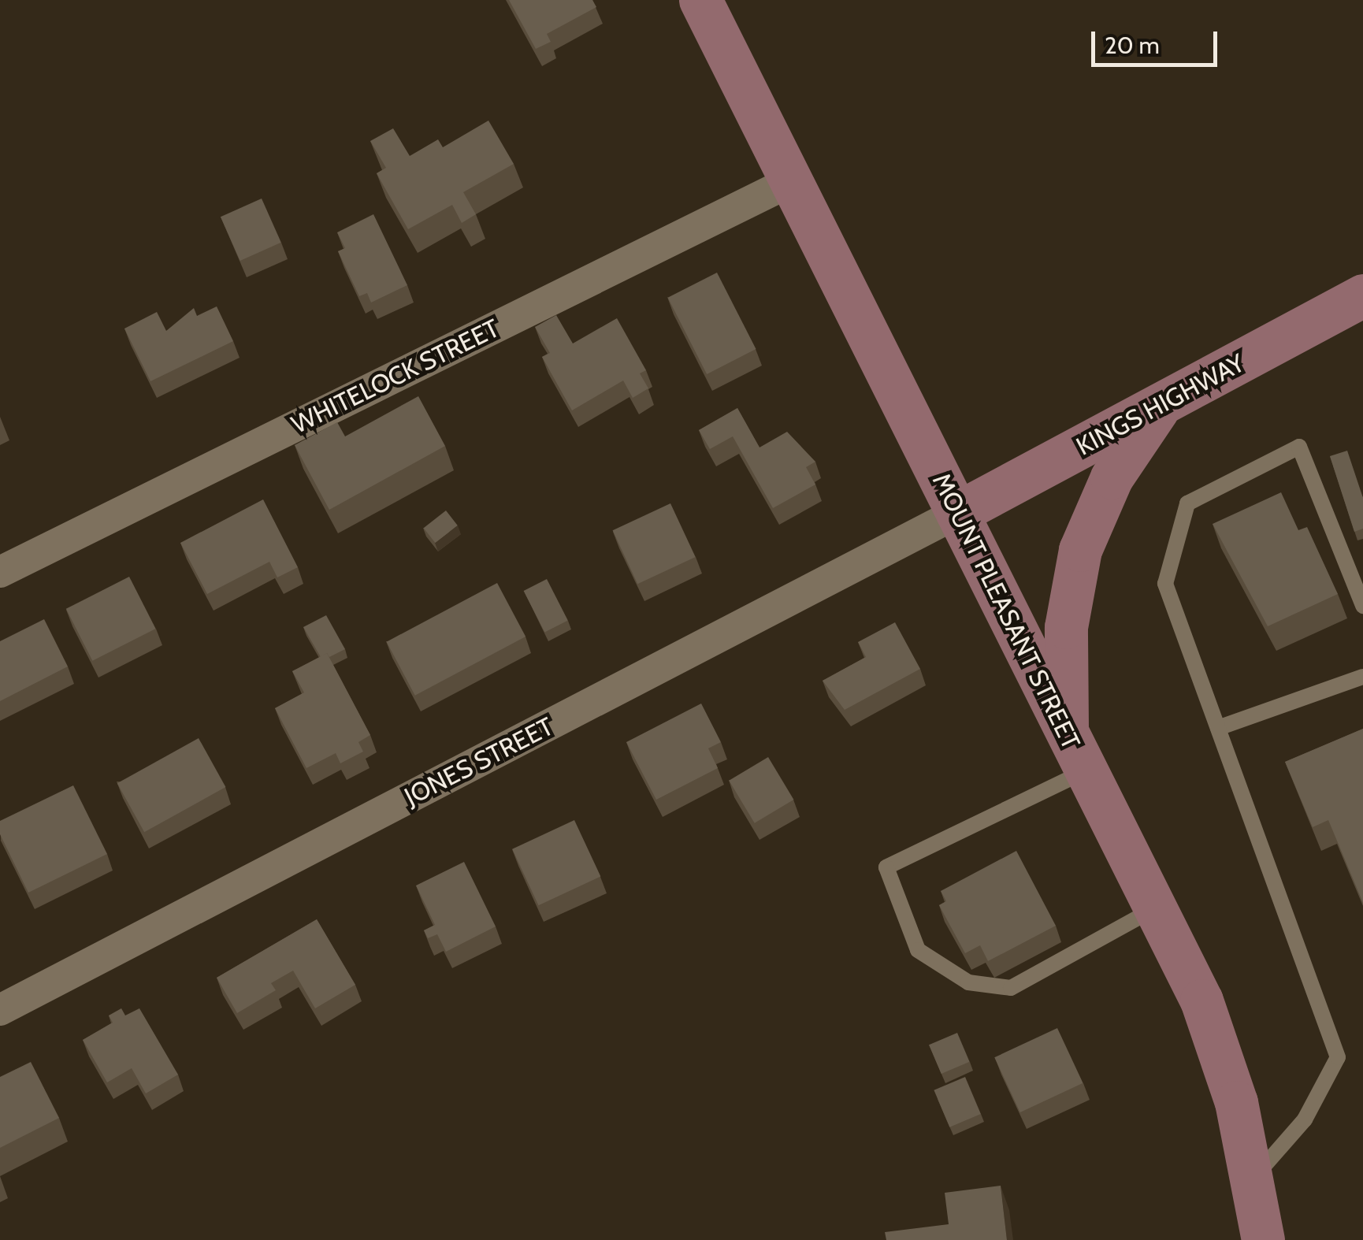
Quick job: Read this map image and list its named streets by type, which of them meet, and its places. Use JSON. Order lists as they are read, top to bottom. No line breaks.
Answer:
{"streets":{"main road":["KINGS HIGHWAY","MOUNT PLEASANT STREET"],"street":["WHITELOCK STREET","JONES STREET"]},"crossings":[["WHITELOCK STREET","MOUNT PLEASANT STREET"],["KINGS HIGHWAY","MOUNT PLEASANT STREET"],["KINGS HIGHWAY","JONES STREET"],["MOUNT PLEASANT STREET","JONES STREET"]],"scale_bar":"20 m"}
